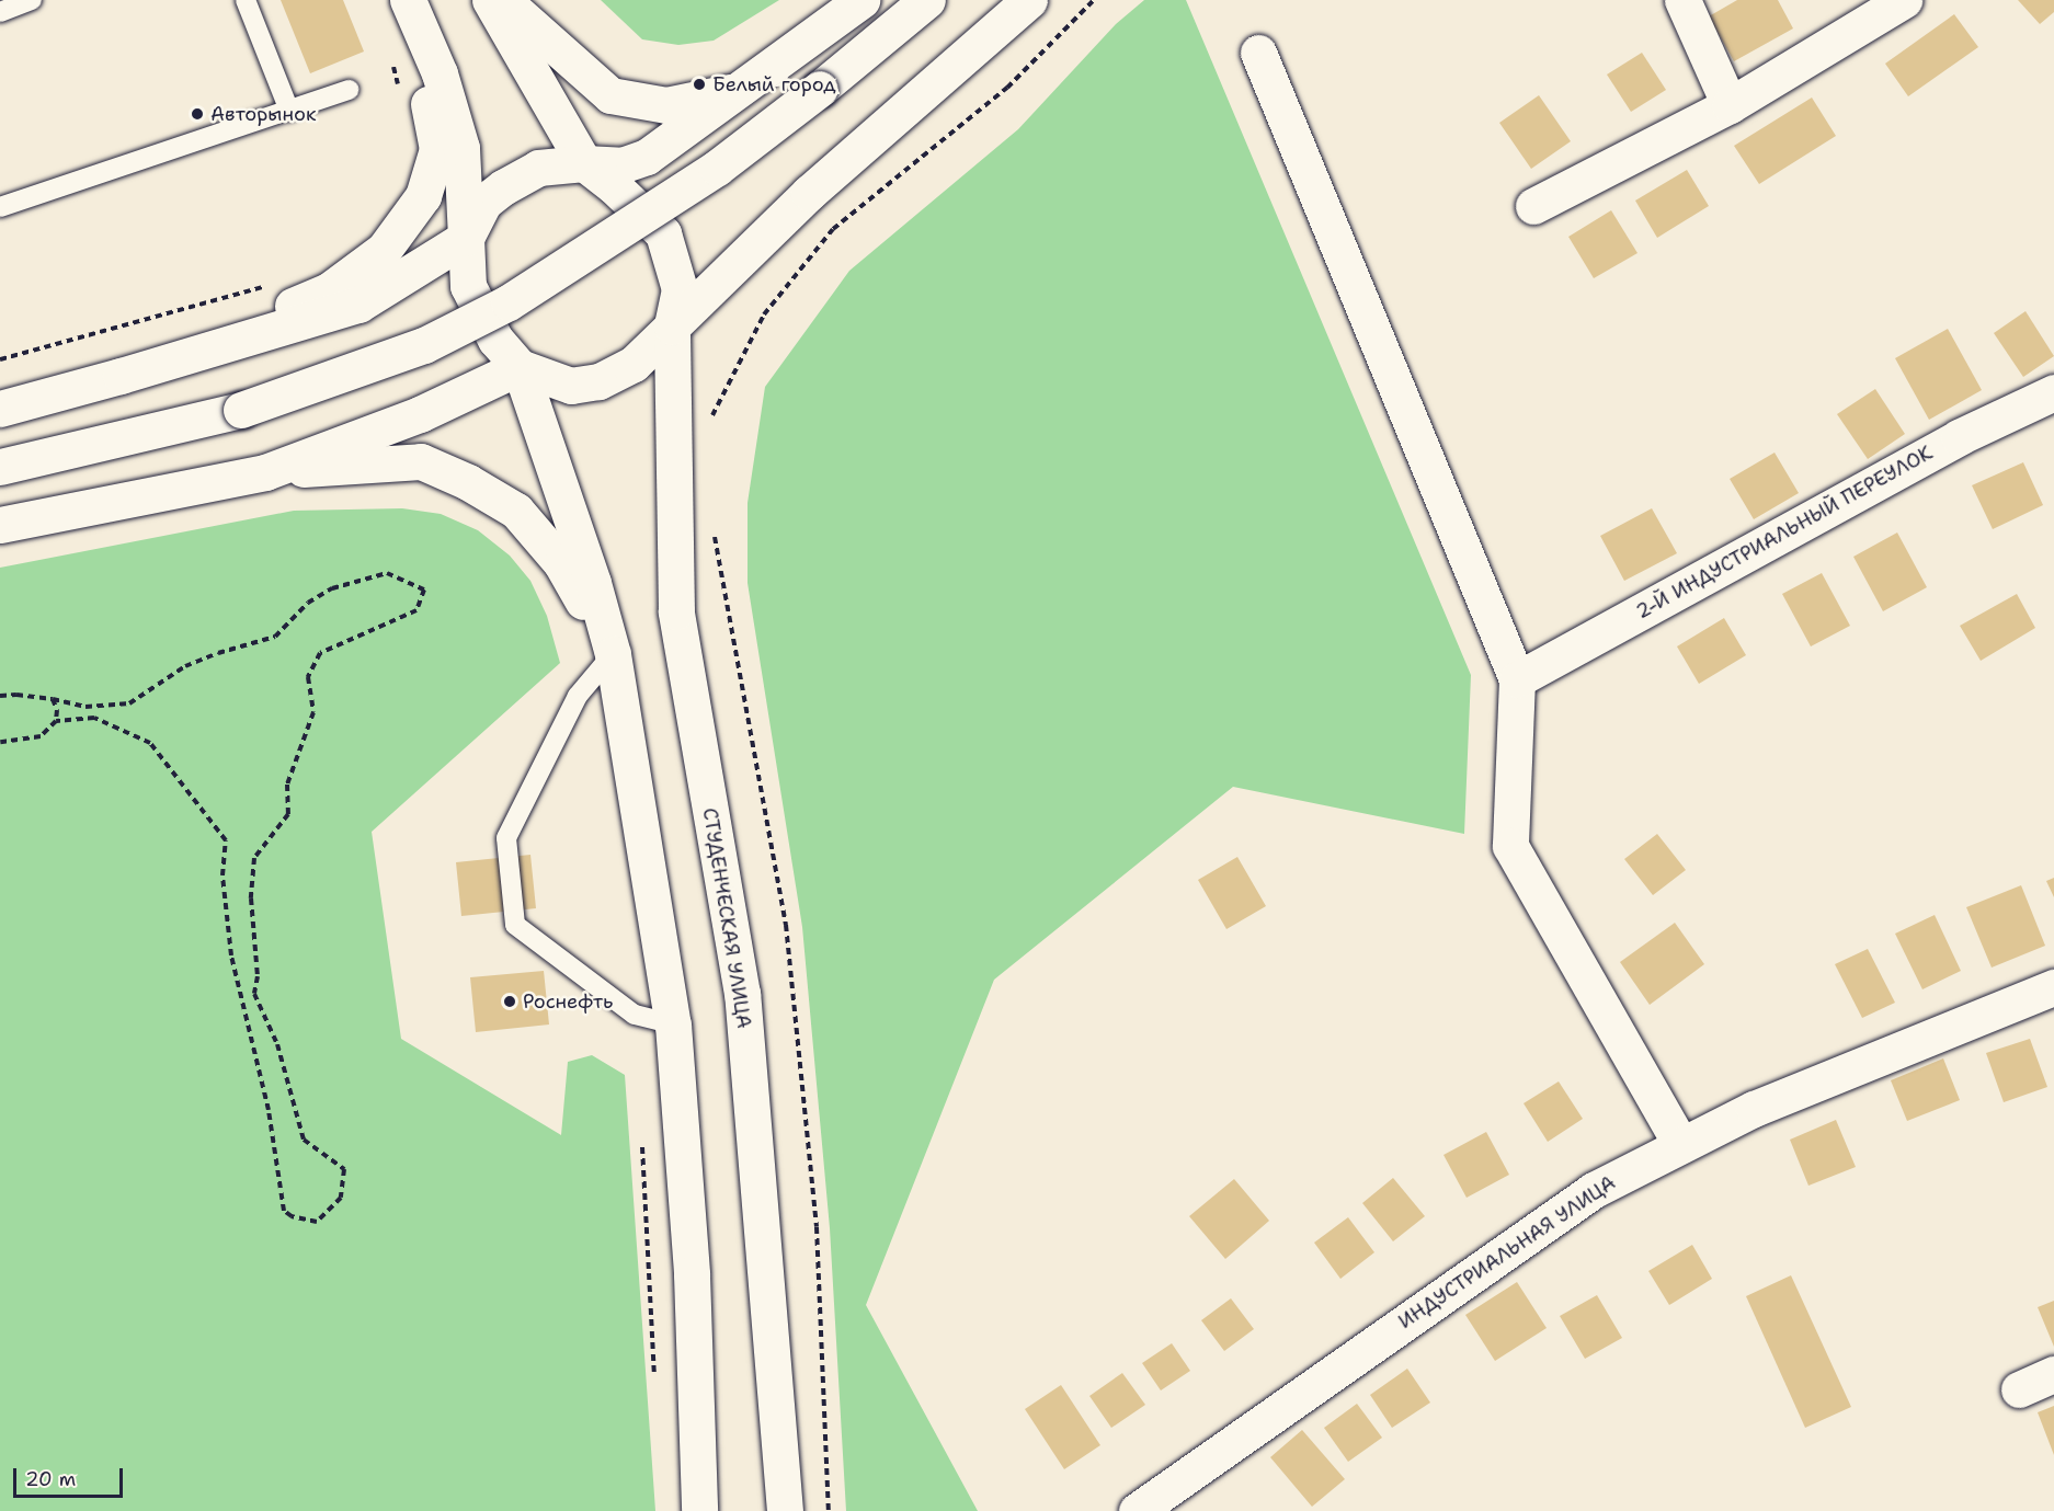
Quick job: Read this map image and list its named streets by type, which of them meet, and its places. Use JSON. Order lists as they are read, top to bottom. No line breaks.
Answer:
{"streets":{"main road":["2-Й ИНДУСТРИАЛЬНЫЙ ПЕРЕУЛОК","СТУДЕНЧЕСКАЯ УЛИЦА","ИНДУСТРИАЛЬНАЯ УЛИЦА"]},"places":["Белый город","Авторынок","Роснефть"],"scale_bar":"20 m"}
